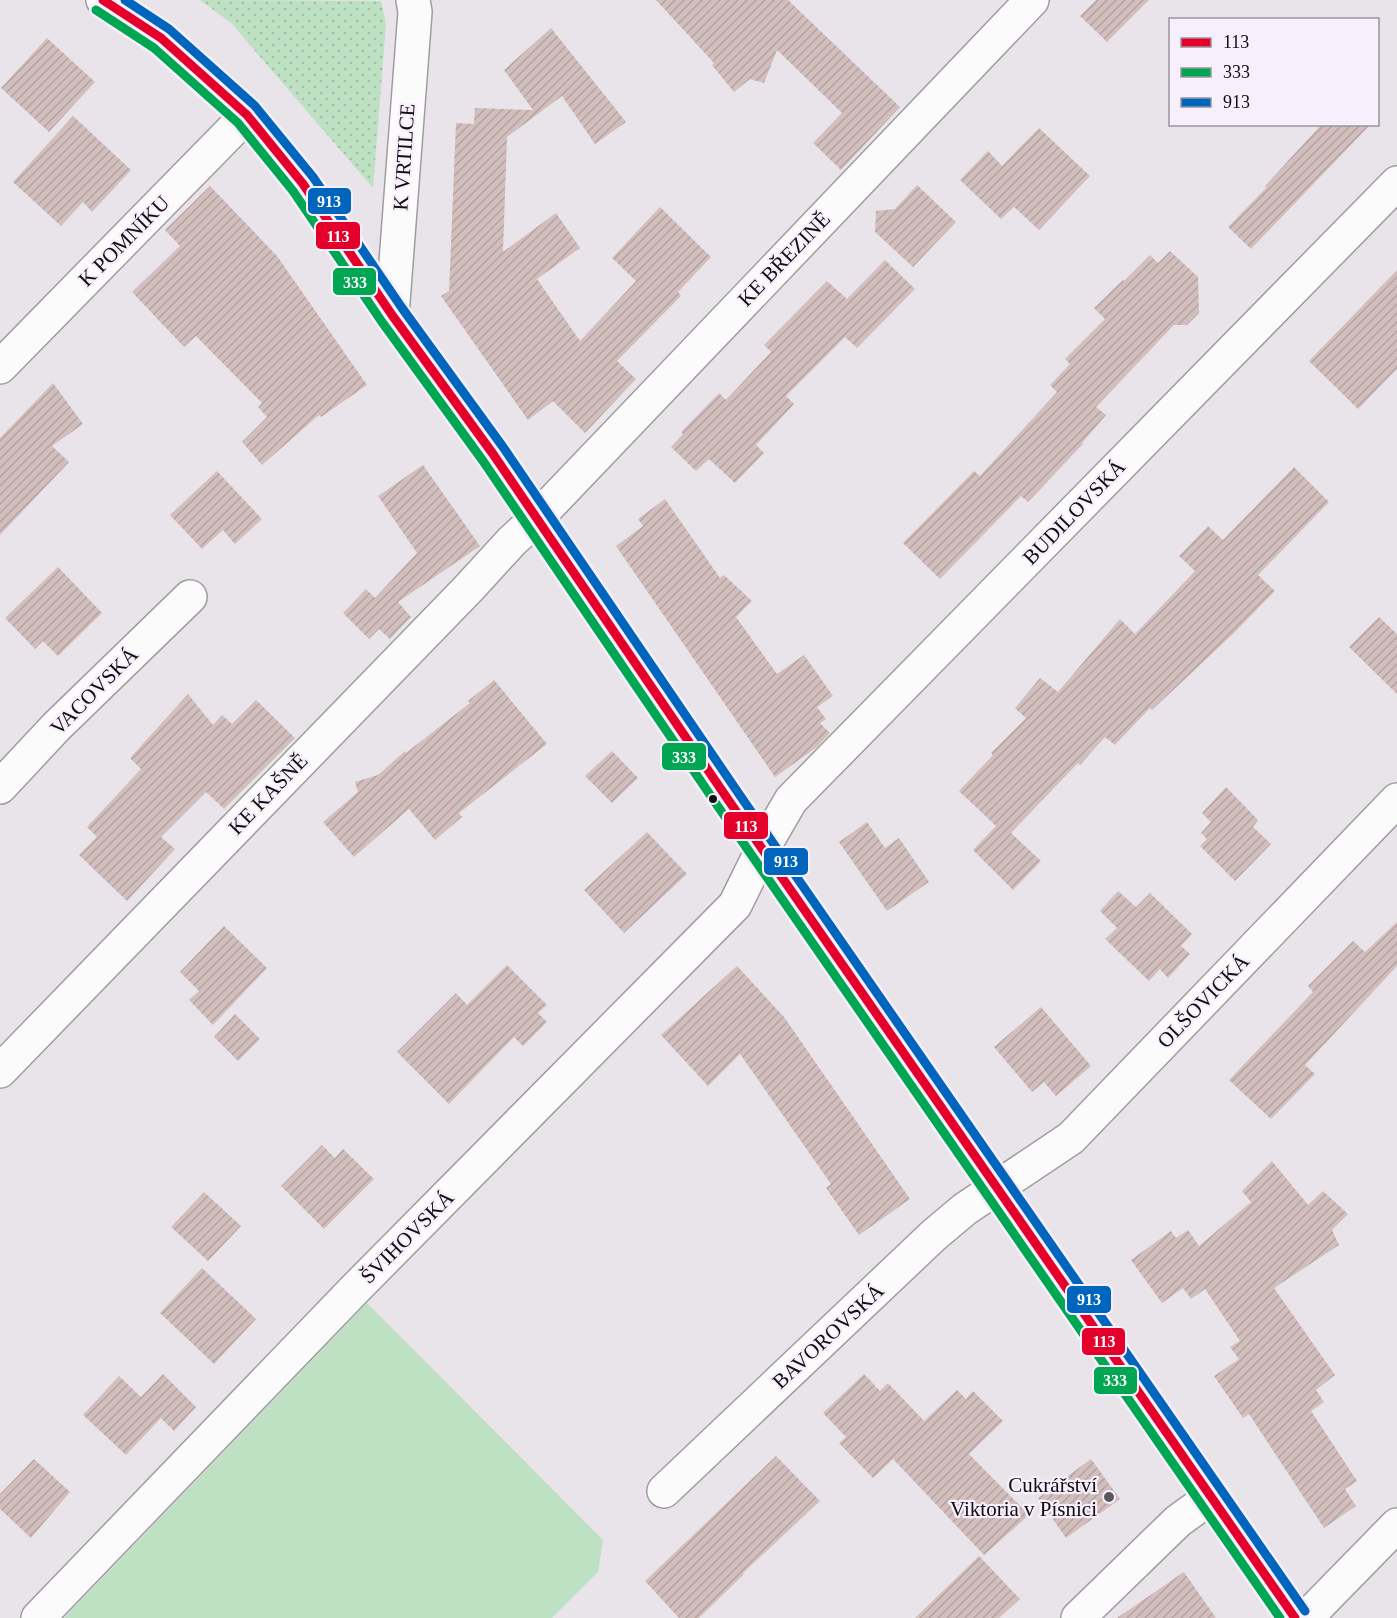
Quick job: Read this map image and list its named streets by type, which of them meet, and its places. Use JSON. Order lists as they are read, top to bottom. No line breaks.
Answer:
{"streets":{"street":["K VRTILCE","K POMNÍKU","KE BŘEZINĚ","BUDILOVSKÁ","VACOVSKÁ","KE KAŠNĚ","OLŠOVICKÁ","ŠVIHOVSKÁ","BAVOROVSKÁ"]},"crossings":[["KE BŘEZINĚ","KE KAŠNĚ"],["BUDILOVSKÁ","ŠVIHOVSKÁ"],["OLŠOVICKÁ","BAVOROVSKÁ"]],"places":["Cukrářství Viktoria v Písnici"],"lines":["transit line 113","transit line 913","transit line 333"],"legend":["113","333","913"]}
